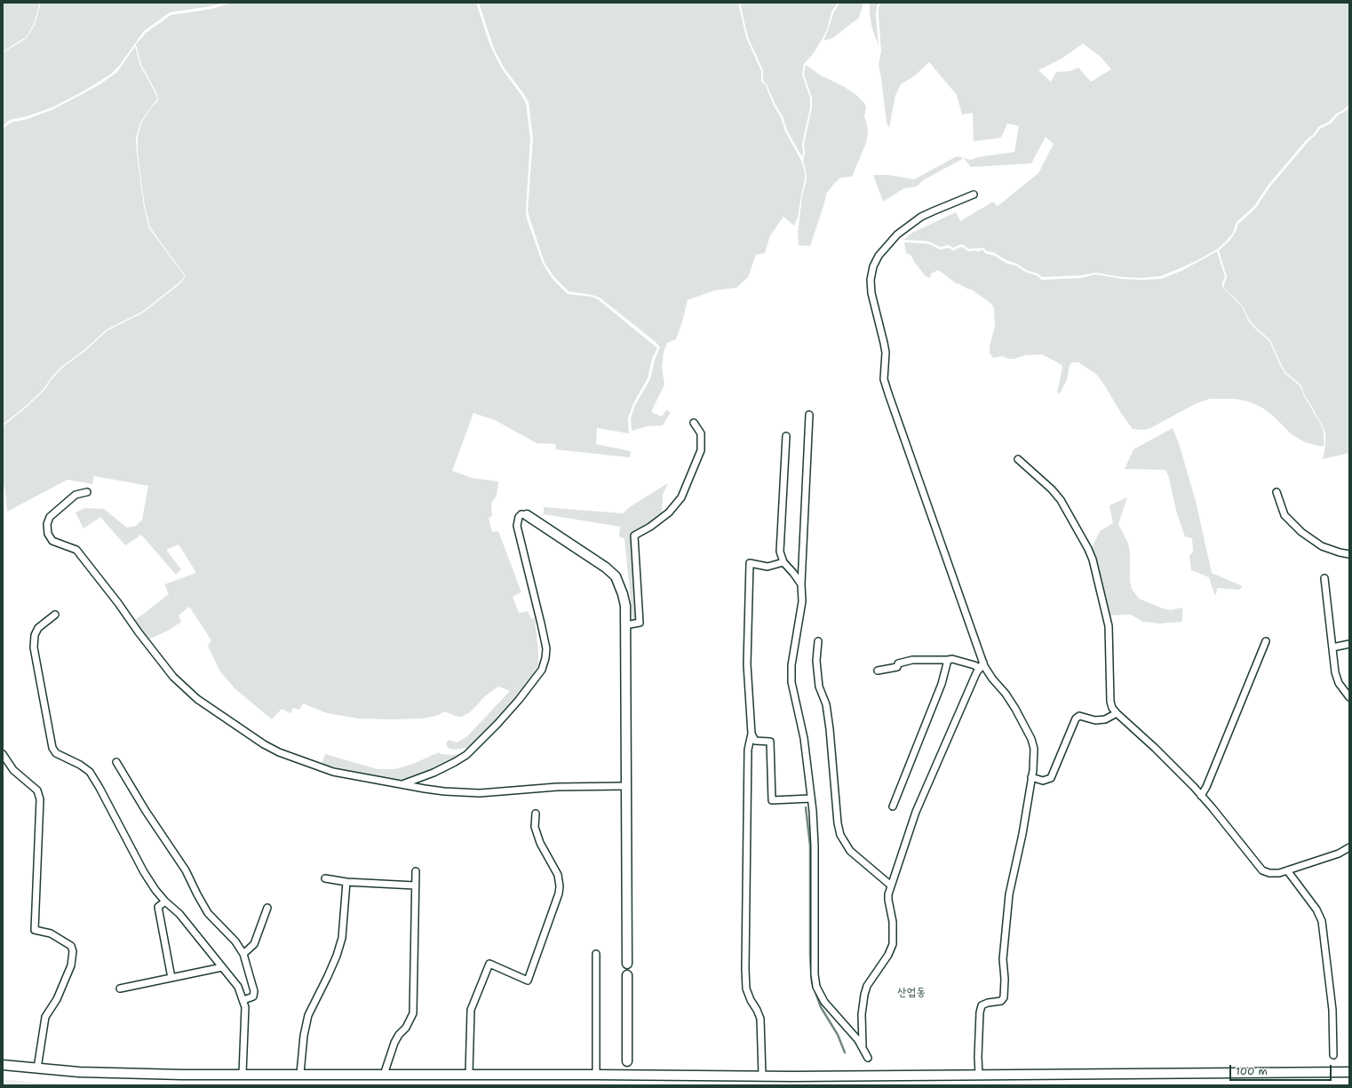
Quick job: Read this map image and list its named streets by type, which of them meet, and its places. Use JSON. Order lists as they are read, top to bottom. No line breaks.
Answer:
{"districts":["산업동"],"scale_bar":"100 m"}
